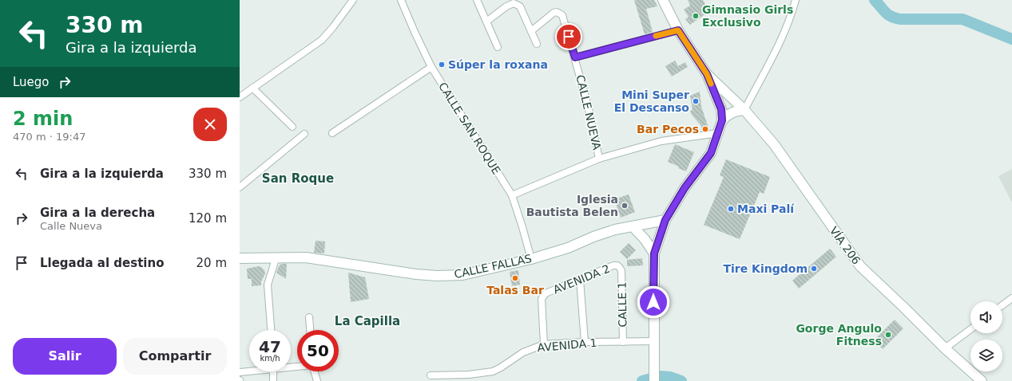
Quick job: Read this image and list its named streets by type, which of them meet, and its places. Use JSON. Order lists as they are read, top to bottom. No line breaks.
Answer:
{"streets":{"main road":["VÍA 206","CALLE FALLAS"],"street":["CALLE NUEVA","CALLE SAN ROQUE","AVENIDA 2","CALLE 1","AVENIDA 1"]},"crossings":[["CALLE SAN ROQUE","CALLE FALLAS"],["AVENIDA 2","CALLE 1"],["AVENIDA 2","AVENIDA 1"],["CALLE 1","AVENIDA 1"]],"districts":["San Roque","La Capilla"],"places":["Gimnasio Girls Exclusivo","Súper la roxana","Mini Super El Descanso","Bar Pecos","Iglesia Bautista Belen","Maxi Palí","Tire Kingdom","Talas Bar","Gorge Angulo Fitness"],"page":{"turn":["330 m","Gira a la izquierda"],"then":"Luego","heading":["2 min","470 m · 19:47"],"list":[{"name":"Gira a la izquierda","value":"330 m"},{"name":"Gira a la derecha","note":"Calle Nueva","value":"120 m"},{"name":"Llegada al destino","value":"20 m"}],"speed":"47 km/h","limit":"50","buttons":["Salir","Compartir"]}}
